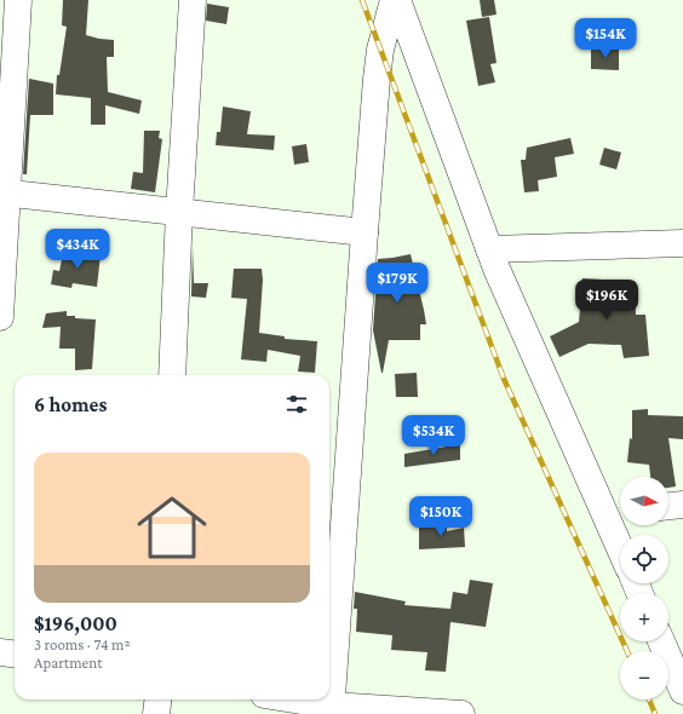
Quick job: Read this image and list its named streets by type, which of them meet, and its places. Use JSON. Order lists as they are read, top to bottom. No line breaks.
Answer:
{"north":"right","page":{"price":["$154K","$434K","$179K","$196K","$534K","$150K"],"heading":"6 homes","list":[{"name":"$196,000","note":"3 rooms · 74 m² · Apartment"}],"map_buttons":["+","−"]}}
